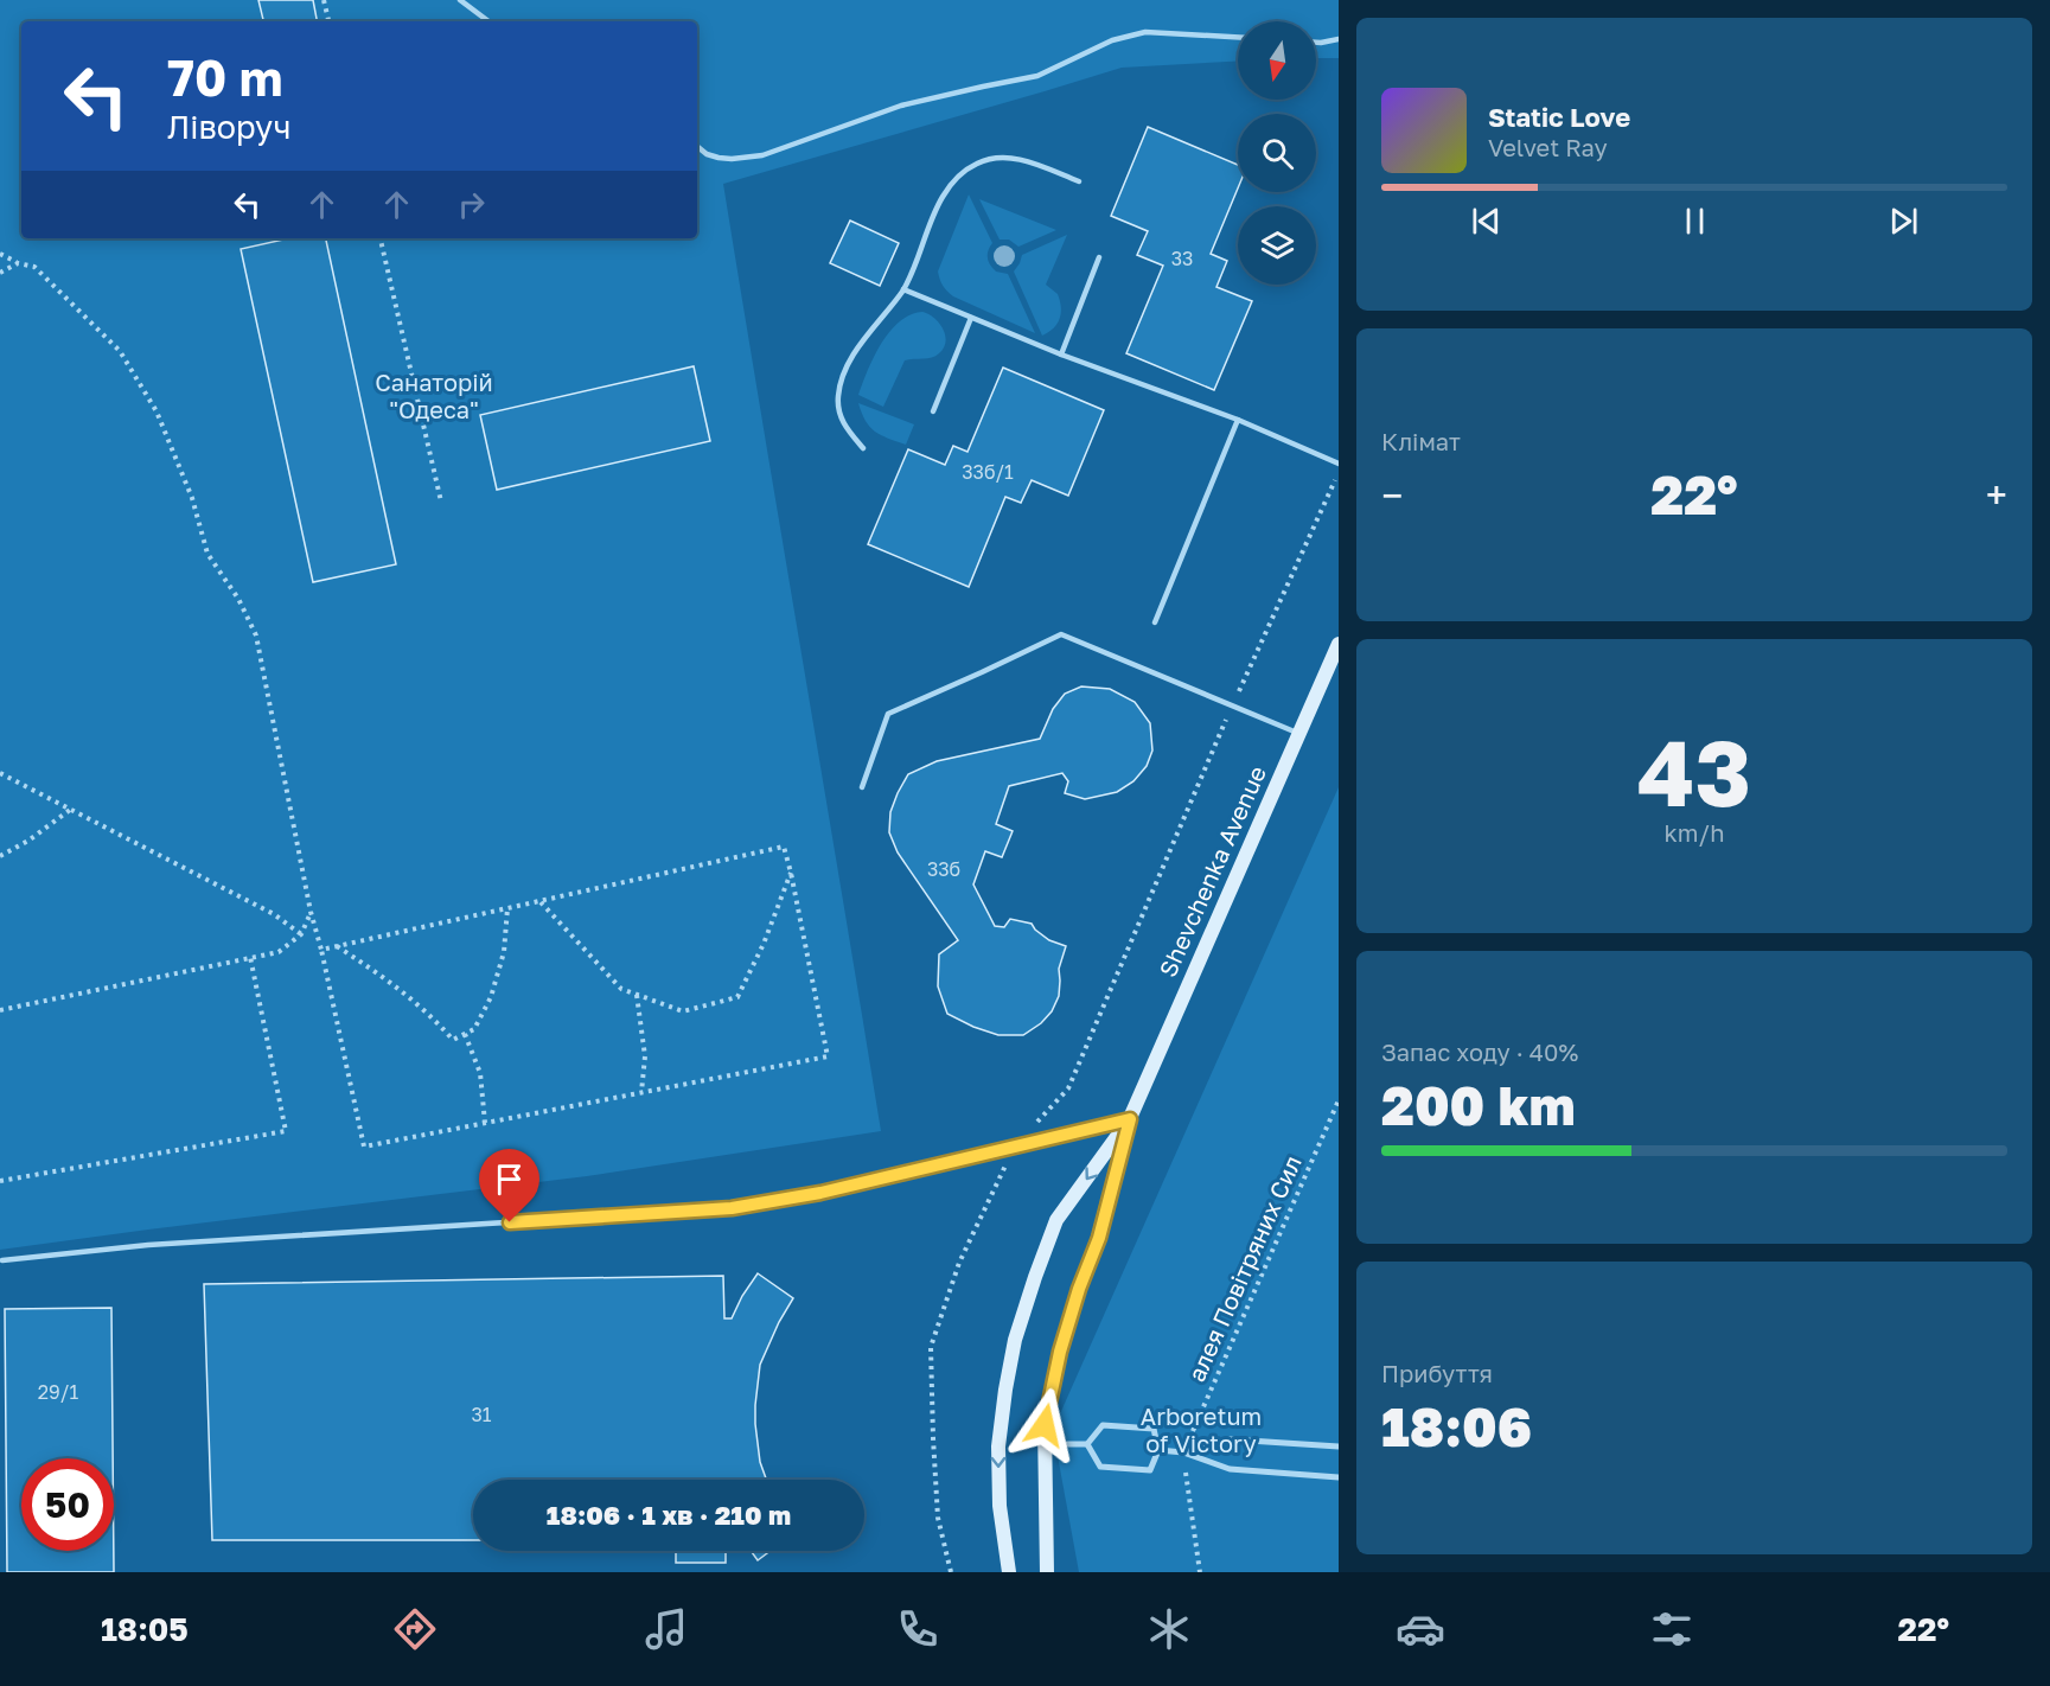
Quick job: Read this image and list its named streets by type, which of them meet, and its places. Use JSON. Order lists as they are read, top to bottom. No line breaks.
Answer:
{"streets":{"main road":["Shevchenka Avenue"],"path":["алея Повітряних Сил"]},"parks":["Санаторій \"Одеса\"","Arboretum of Victory"],"house_numbers":["33","33б/1","33б","29/1","31"],"north":"bottom","page":{"turn":["70 m","Ліворуч"],"song":["Static Love","Velvet Ray"],"tile":["Клімат",["43","km/h"],["Запас ходу · 40%","200 km"],["Прибуття","18:06"]],"heat":["−","22°","+"],"limit":"50","trip":"18:06 · 1 хв · 210 m","tabs":["18:05","22°"]}}
